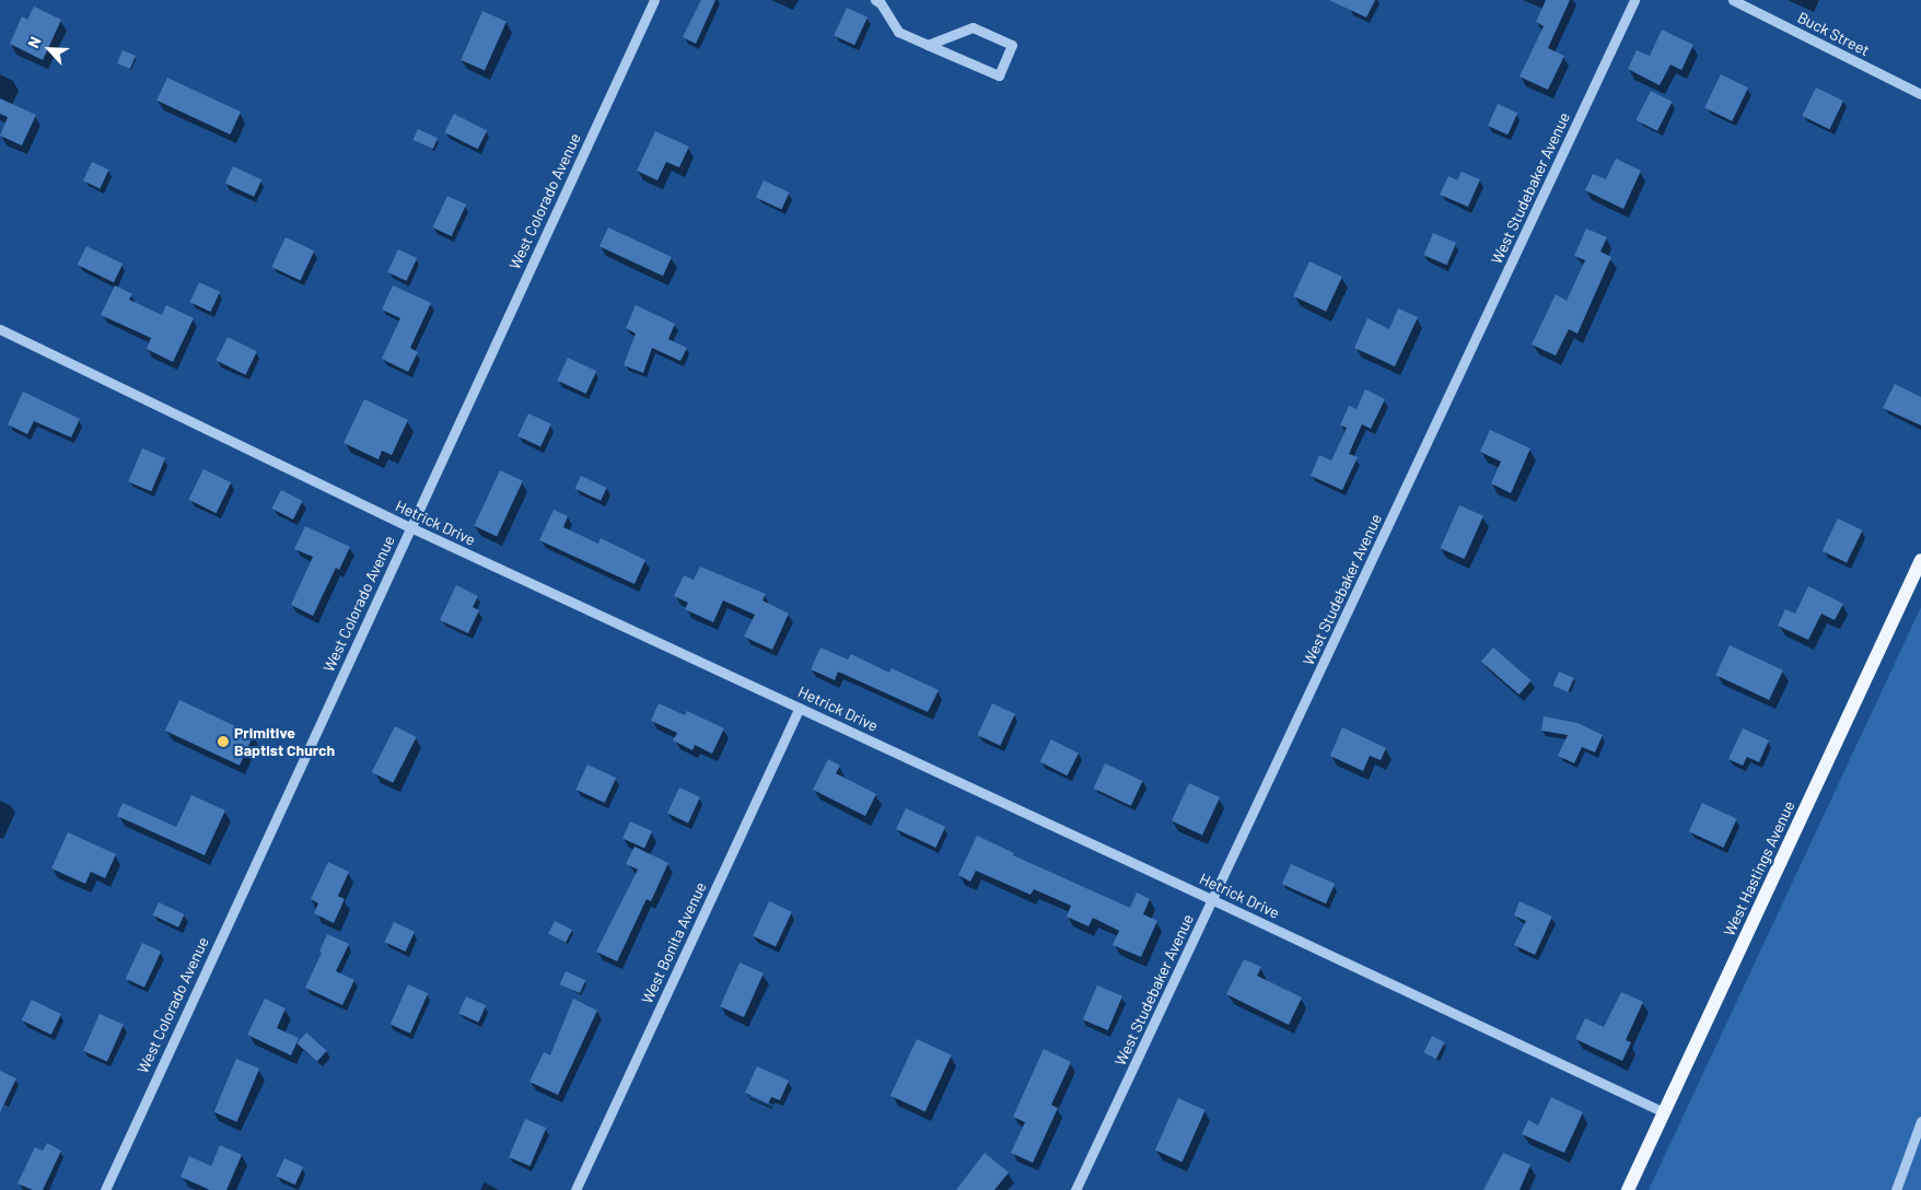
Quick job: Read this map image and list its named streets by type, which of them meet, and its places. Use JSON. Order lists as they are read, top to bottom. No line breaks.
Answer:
{"streets":{"main road":["West Hastings Avenue"],"street":["Buck Street","West Studebaker Avenue","West Colorado Avenue","Hetrick Drive","West Bonita Avenue"]},"crossings":[["West Studebaker Avenue","Hetrick Drive"],["West Colorado Avenue","Hetrick Drive"],["Hetrick Drive","West Hastings Avenue"],["Hetrick Drive","West Bonita Avenue"]],"places":["Primitive Baptist Church"],"north":"top left"}
